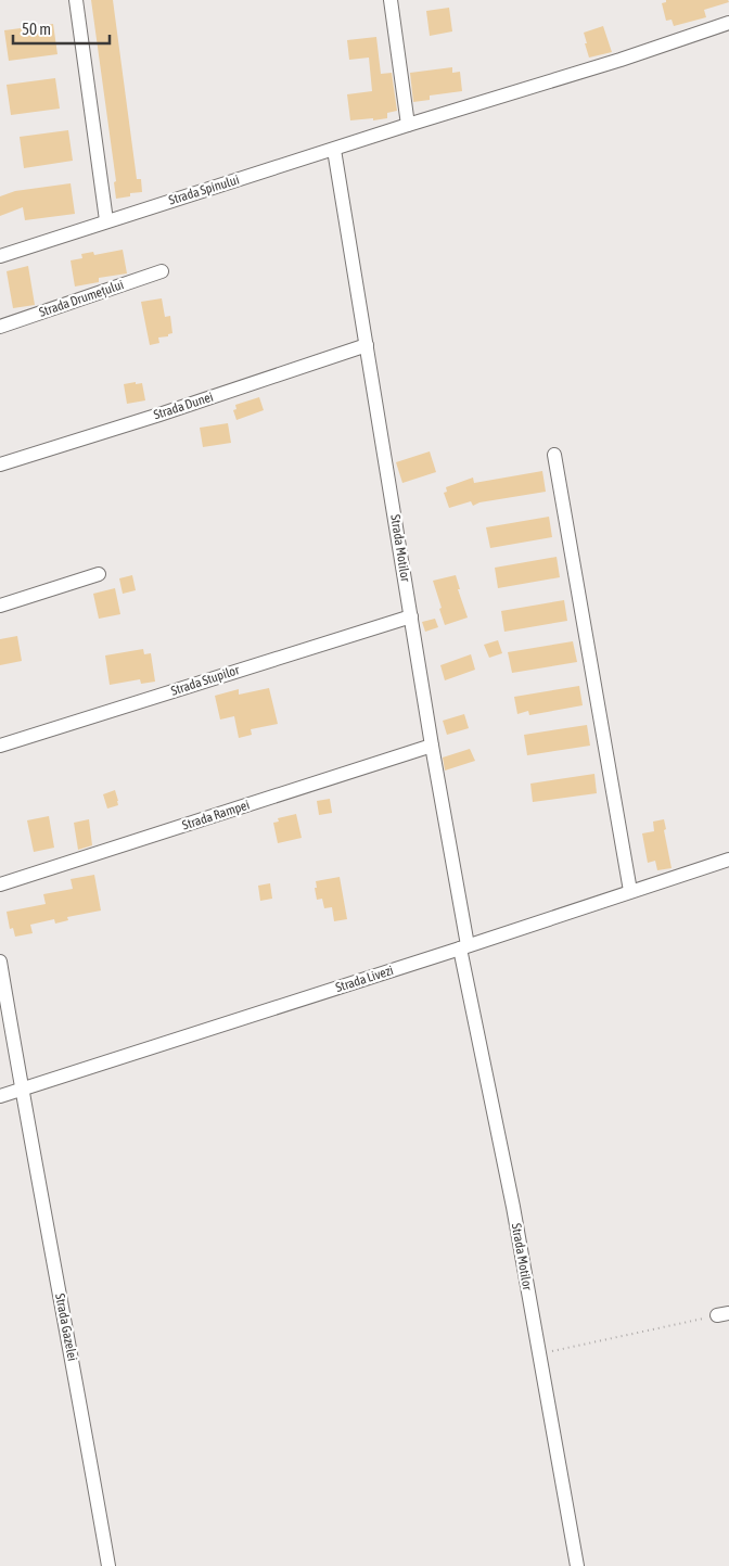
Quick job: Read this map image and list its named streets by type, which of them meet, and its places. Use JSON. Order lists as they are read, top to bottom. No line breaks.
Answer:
{"streets":{"street":["Strada Spinului","Strada Drumețului","Strada Dunei","Strada Motilor","Strada Stupilor","Strada Rampei","Strada Livezi","Strada Gazelei"]},"crossings":[["Strada Spinului","Strada Motilor"],["Strada Dunei","Strada Motilor"],["Strada Motilor","Strada Stupilor"],["Strada Motilor","Strada Rampei"],["Strada Motilor","Strada Livezi"],["Strada Livezi","Strada Gazelei"]],"scale_bar":"50 m"}
